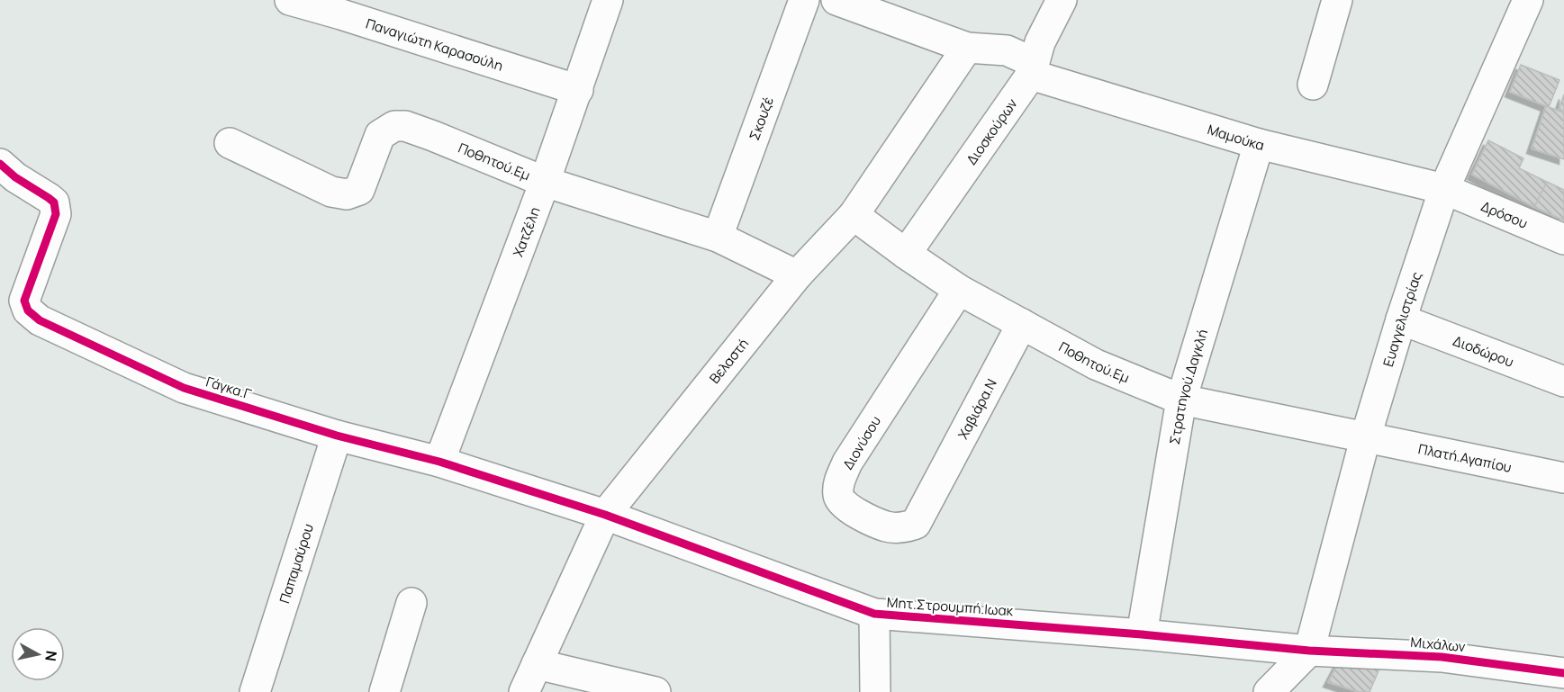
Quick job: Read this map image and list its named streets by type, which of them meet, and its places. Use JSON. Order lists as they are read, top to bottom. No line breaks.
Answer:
{"streets":{"street":["Παναγιώτη Καρασούλη","Σκουζέ","Διοσκούρων","Μαμούκα","Ποθητού.Εμ","Δρόσου","Χατζέλη","Ευαγγελιστρίας","Διοδώρου","Βελαστή","Στρατηγού.Δαγκλή","Γάγκα.Γ","Χαβιάρα.Ν","Διονύσου","Πλατή.Αγαπίου","Παπαμαύρου","Μητ.Στρουμπή.Ιωακ","Μιχάλων"]},"crossings":[["Παναγιώτη Καρασούλη","Χατζέλη"],["Σκουζέ","Ποθητού.Εμ"],["Διοσκούρων","Μαμούκα"],["Διοσκούρων","Ποθητού.Εμ"],["Μαμούκα","Δρόσου"],["Μαμούκα","Ευαγγελιστρίας"],["Μαμούκα","Βελαστή"],["Μαμούκα","Στρατηγού.Δαγκλή"],["Ποθητού.Εμ","Χατζέλη"],["Ποθητού.Εμ","Ευαγγελιστρίας"],["Ποθητού.Εμ","Βελαστή"],["Ποθητού.Εμ","Στρατηγού.Δαγκλή"],["Ποθητού.Εμ","Χαβιάρα.Ν"],["Ποθητού.Εμ","Διονύσου"],["Ποθητού.Εμ","Πλατή.Αγαπίου"],["Δρόσου","Ευαγγελιστρίας"],["Χατζέλη","Γάγκα.Γ"],["Ευαγγελιστρίας","Διοδώρου"],["Ευαγγελιστρίας","Πλατή.Αγαπίου"],["Ευαγγελιστρίας","Μητ.Στρουμπή.Ιωακ"],["Ευαγγελιστρίας","Μιχάλων"],["Βελαστή","Γάγκα.Γ"],["Βελαστή","Μητ.Στρουμπή.Ιωακ"],["Στρατηγού.Δαγκλή","Μητ.Στρουμπή.Ιωακ"],["Γάγκα.Γ","Παπαμαύρου"],["Γάγκα.Γ","Μητ.Στρουμπή.Ιωακ"],["Χαβιάρα.Ν","Διονύσου"],["Μητ.Στρουμπή.Ιωακ","Μιχάλων"]],"north":"right"}
